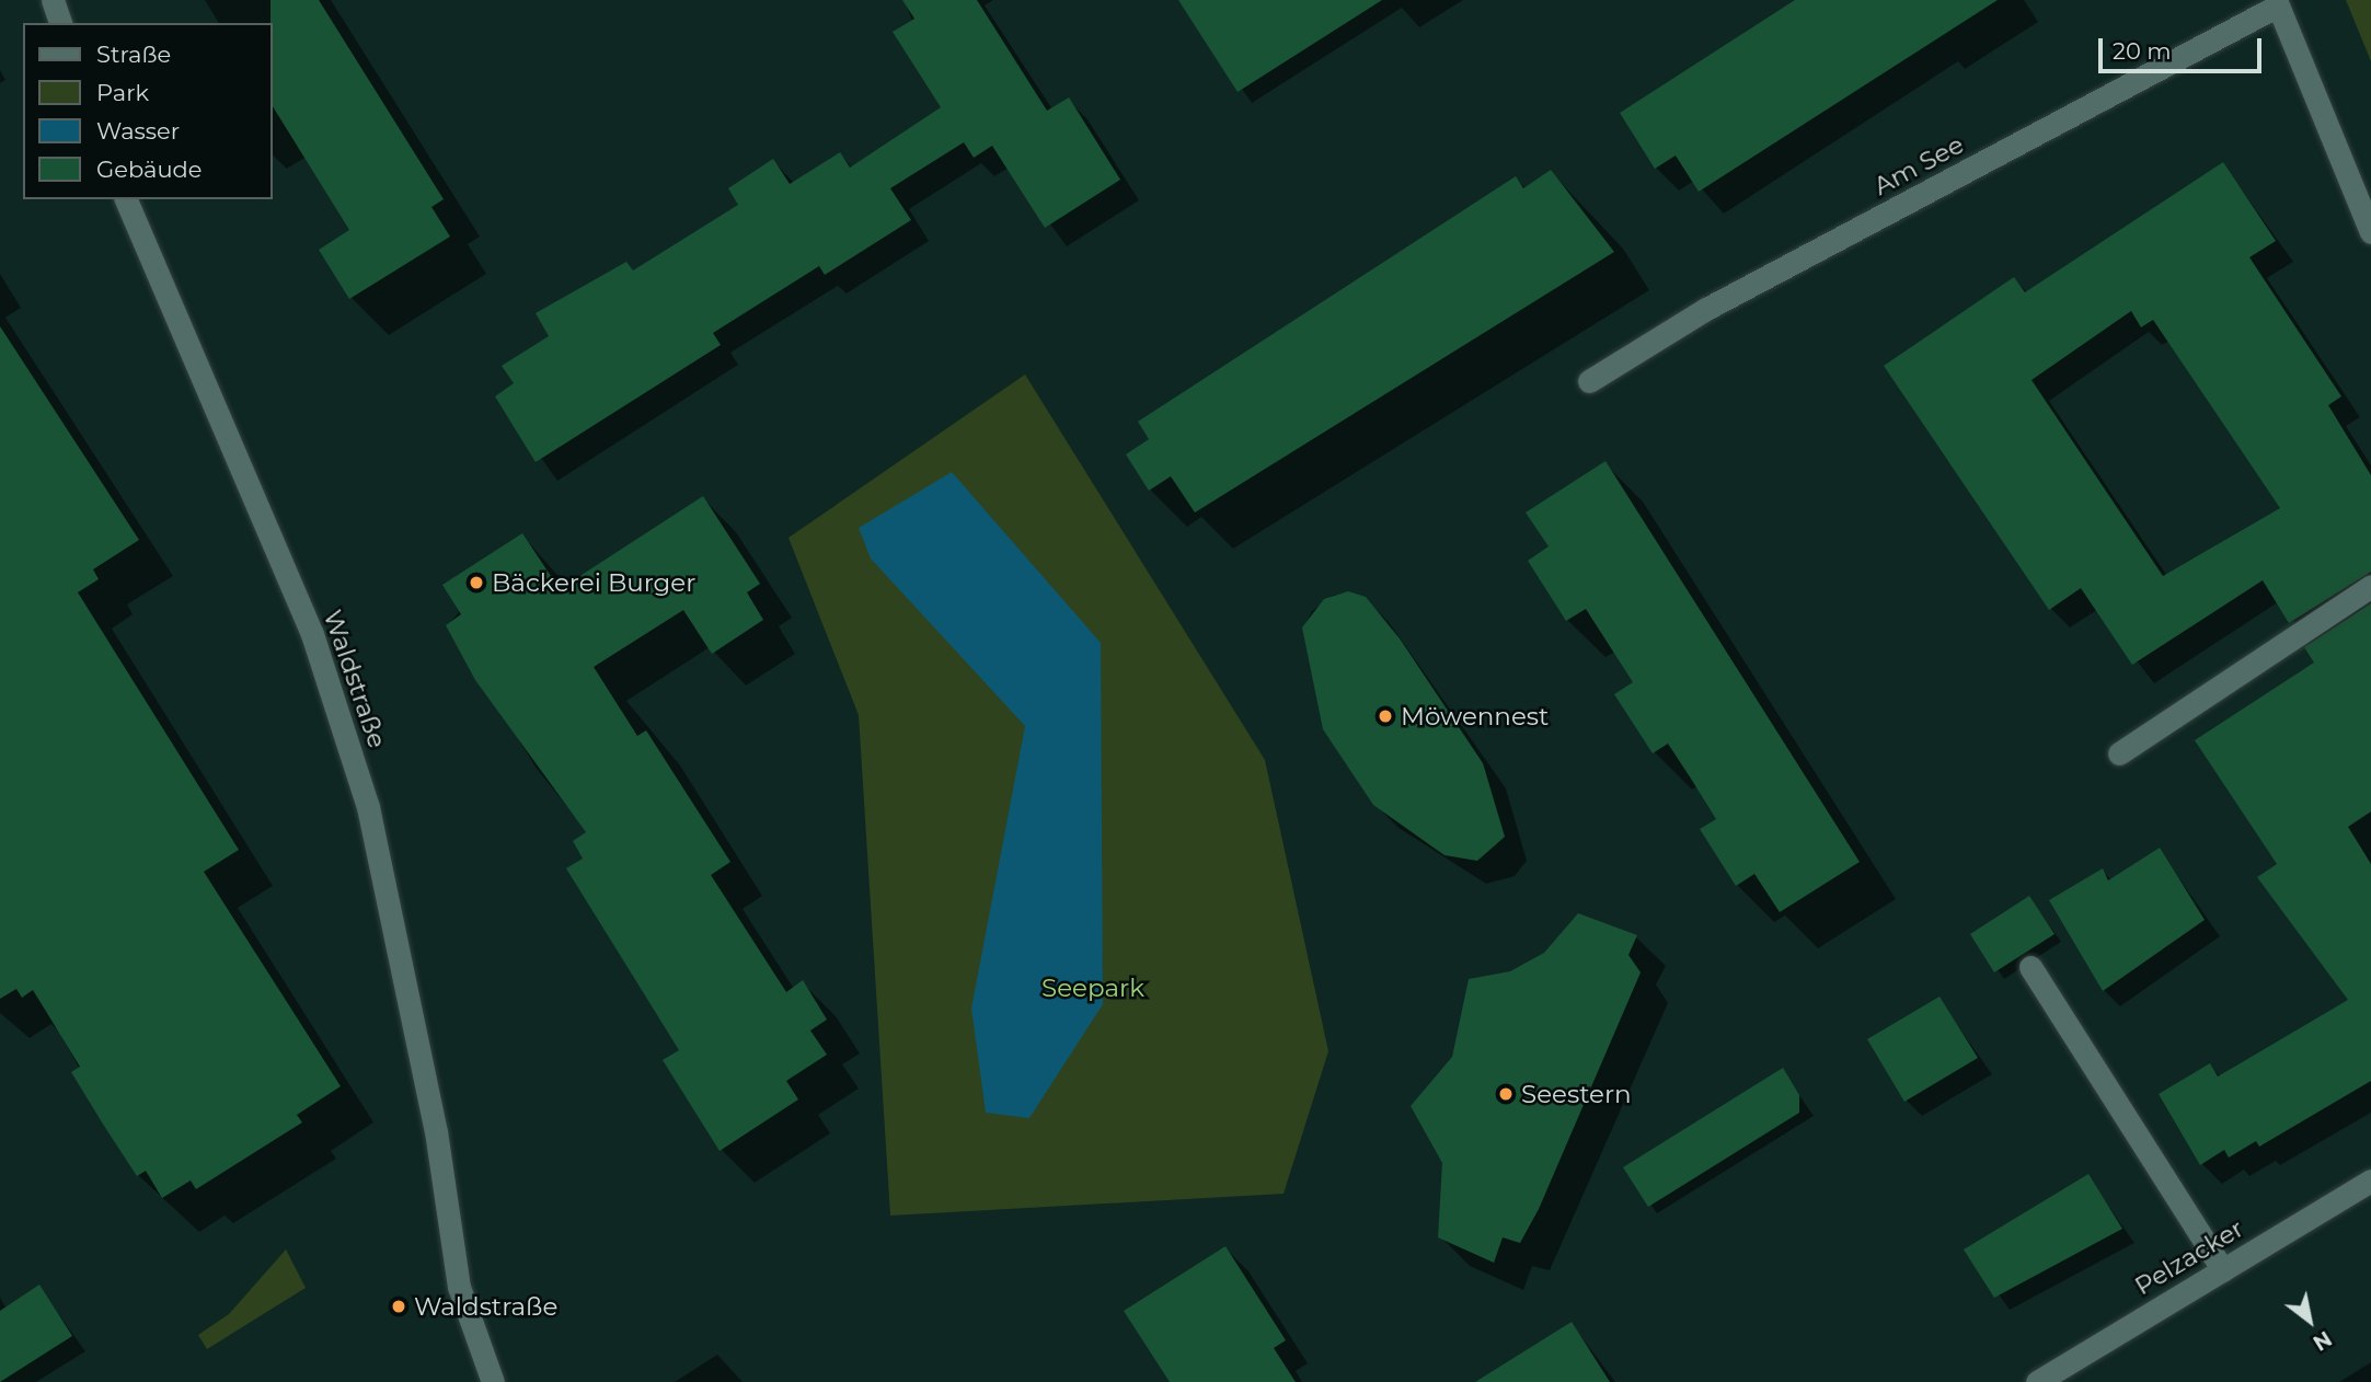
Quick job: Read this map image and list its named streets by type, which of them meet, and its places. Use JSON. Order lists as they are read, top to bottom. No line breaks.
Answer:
{"streets":{"street":["Am See","Waldstraße","Pelzacker"]},"parks":["Seepark"],"places":["Bäckerei Burger","Möwennest","Seestern","Waldstraße"],"legend":["Straße","Park","Wasser","Gebäude"],"scale_bar":"20 m","north":"bottom right"}
